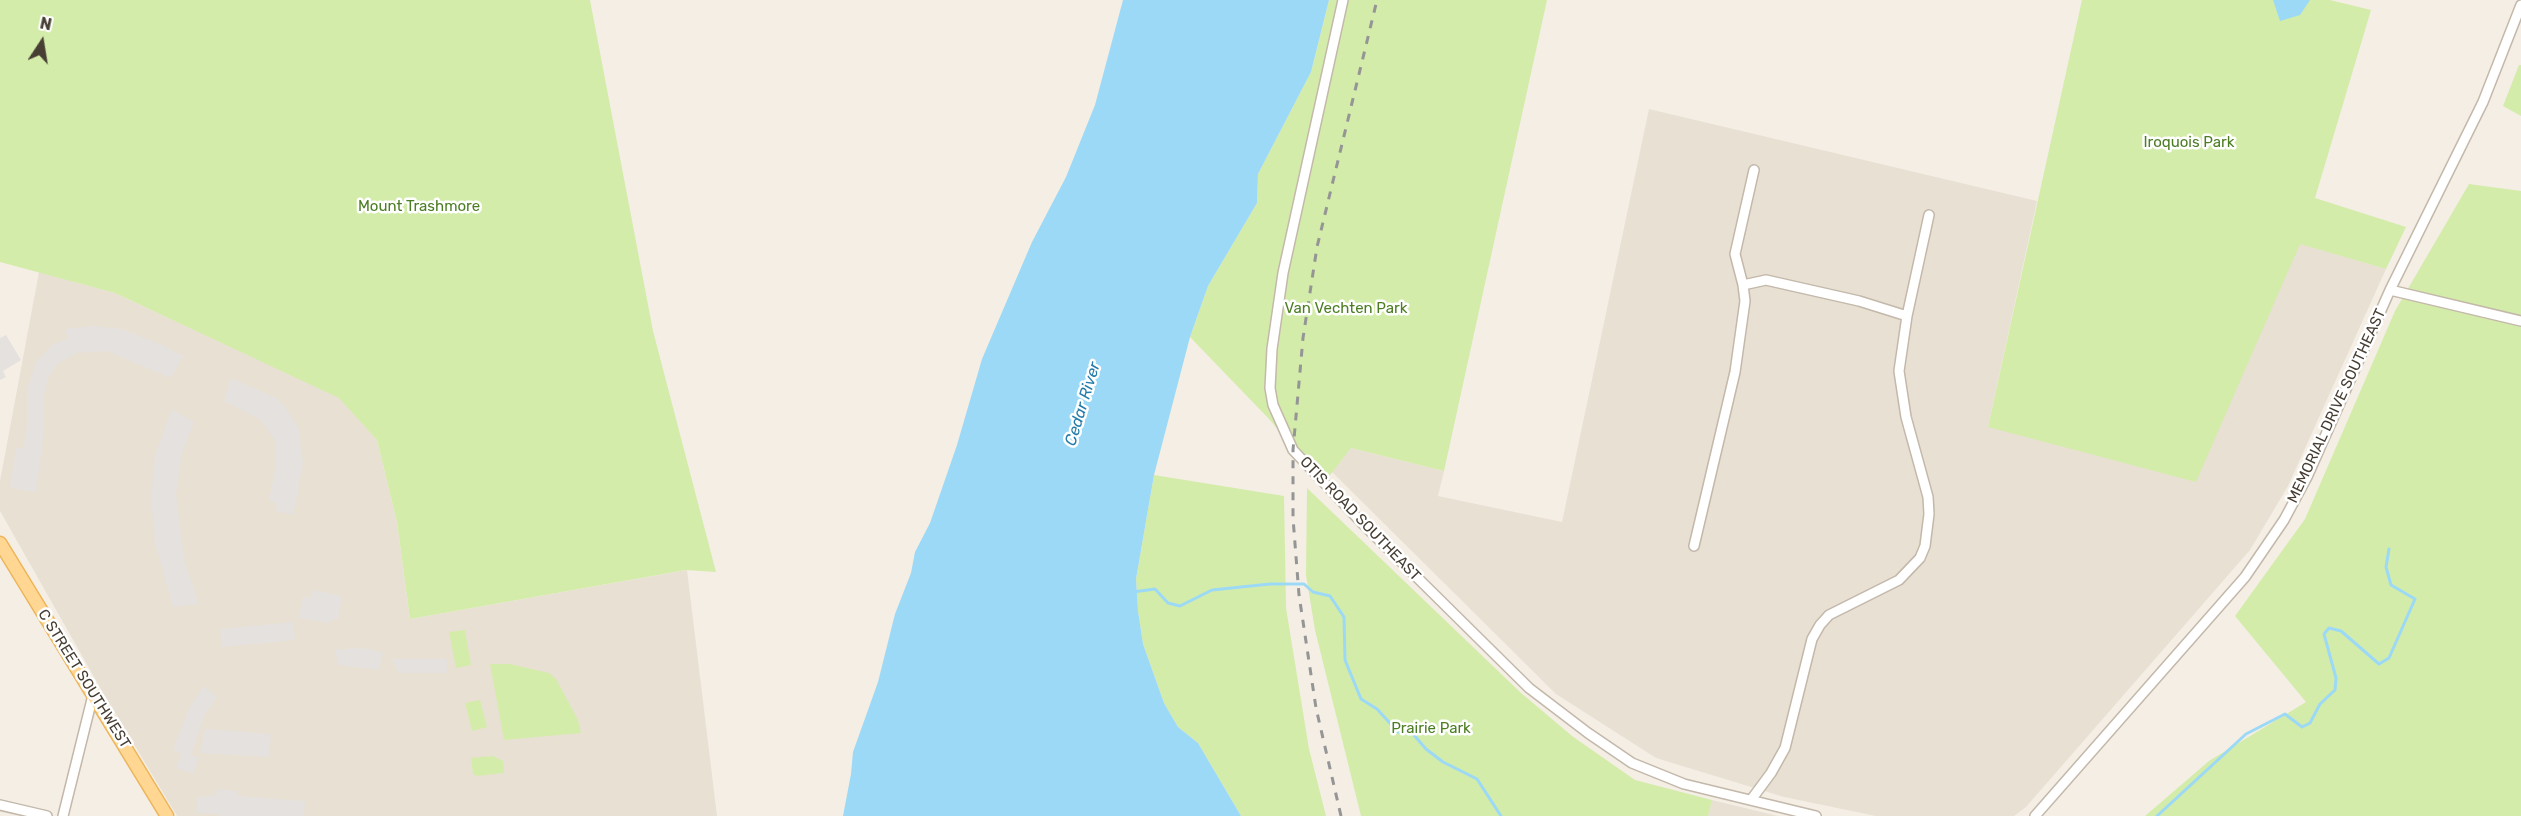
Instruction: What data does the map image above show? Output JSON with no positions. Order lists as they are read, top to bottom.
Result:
{
  "streets": {
    "main road": ["C STREET SOUTHWEST"],
    "street": ["MEMORIAL DRIVE SOUTHEAST", "OTIS ROAD SOUTHEAST"]
  },
  "water": ["Cedar River"],
  "parks": [
    "Iroquois Park",
    "Mount Trashmore",
    "Van Vechten Park",
    "Prairie Park"
  ],
  "north": "top"
}
